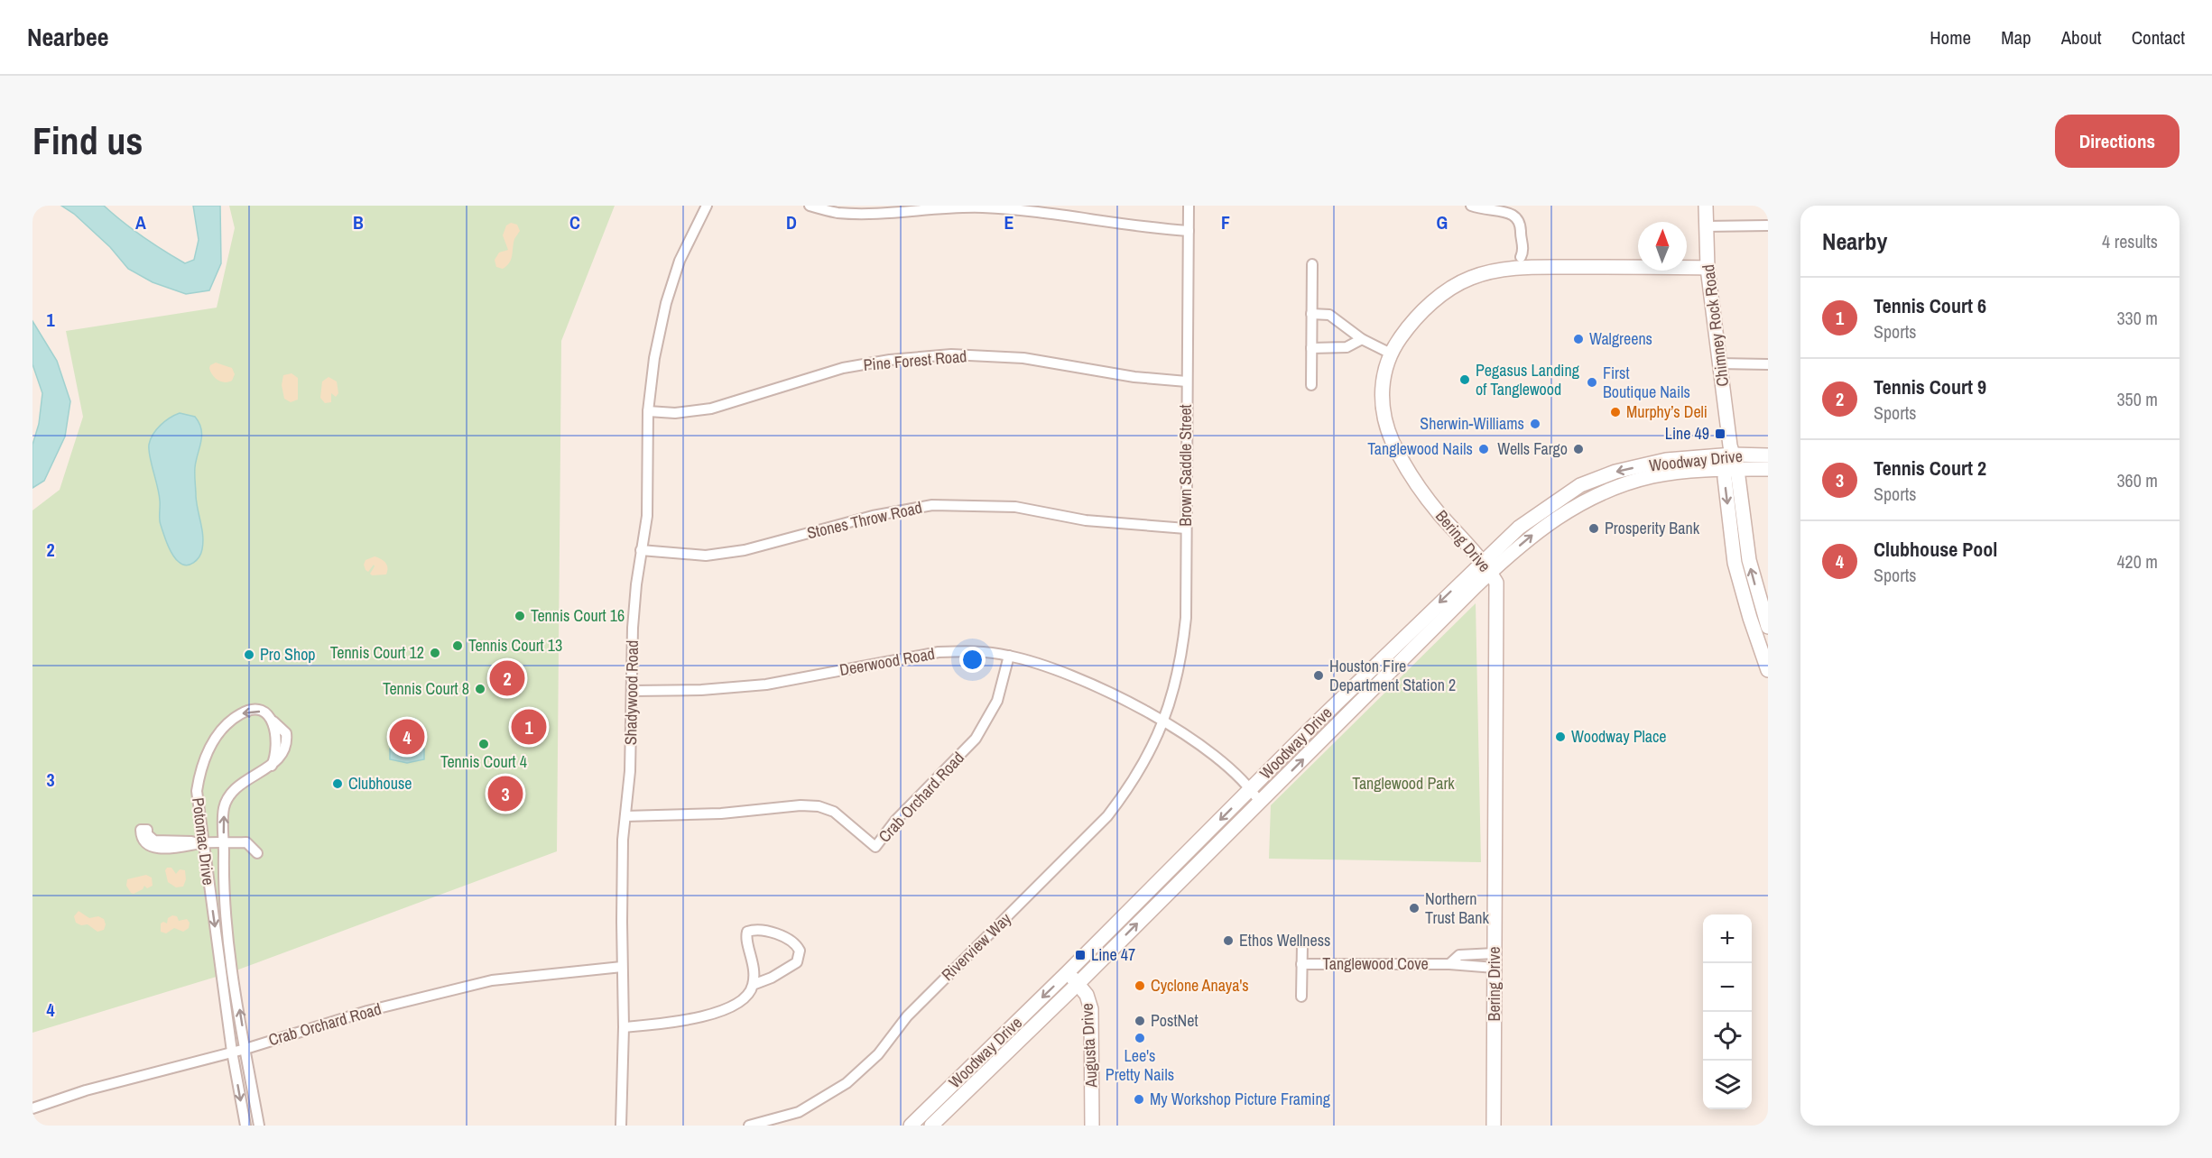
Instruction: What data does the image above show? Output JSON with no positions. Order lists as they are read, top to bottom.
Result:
{
  "streets": {
    "main road": [
      "Chimney Rock Road",
      "Woodway Drive",
      "Bering Drive",
      "Augusta Drive"
    ],
    "street": [
      "Pine Forest Road",
      "Brown Saddle Street",
      "Stones Throw Road",
      "Deerwood Road",
      "Shadywood Road",
      "Crab Orchard Road",
      "Potomac Drive",
      "Riverview Way",
      "Tanglewood Cove"
    ]
  },
  "crossings": [
    ["Chimney Rock Road", "Woodway Drive"],
    ["Chimney Rock Road", "Bering Drive"],
    ["Pine Forest Road", "Brown Saddle Street"],
    ["Pine Forest Road", "Shadywood Road"],
    ["Woodway Drive", "Bering Drive"],
    ["Woodway Drive", "Deerwood Road"],
    ["Woodway Drive", "Augusta Drive"],
    ["Brown Saddle Street", "Stones Throw Road"],
    ["Brown Saddle Street", "Deerwood Road"],
    ["Brown Saddle Street", "Riverview Way"],
    ["Stones Throw Road", "Shadywood Road"],
    ["Bering Drive", "Tanglewood Cove"],
    ["Deerwood Road", "Shadywood Road"],
    ["Deerwood Road", "Crab Orchard Road"],
    ["Deerwood Road", "Riverview Way"],
    ["Shadywood Road", "Crab Orchard Road"],
    ["Crab Orchard Road", "Potomac Drive"]
  ],
  "parks": ["Tanglewood Park"],
  "places": {
    "other": [
      "Walgreens",
      "Pegasus Landing of Tanglewood",
      "First Boutique Nails",
      "Murphy’s Deli",
      "Sherwin-Williams",
      "Tanglewood Nails",
      "Wells Fargo",
      "Prosperity Bank",
      "Tennis Court 16",
      "Tennis Court 13",
      "Tennis Court 12",
      "Pro Shop",
      "Houston Fire Department Station 2",
      "Tennis Court 8",
      "Woodway Place",
      "Tennis Court 4",
      "Clubhouse",
      "Northern Trust Bank",
      "Ethos Wellness",
      "Cyclone Anaya's",
      "PostNet",
      "Lee's Pretty Nails",
      "My Workshop Picture Framing"
    ],
    "transit": ["Line 49", "Line 47"]
  },
  "north": "top",
  "page": {
    "header": "Nearbee",
    "nav": [
      "Home",
      "Map",
      "About",
      "Contact"
    ],
    "buttons": "Directions",
    "title": "Find us",
    "heading": ["Nearby", "4 results"],
    "list": [
      {
        "mark": "1",
        "name": "Tennis Court 6",
        "note": "Sports",
        "value": "330 m"
      },
      {
        "mark": "2",
        "name": "Tennis Court 9",
        "note": "Sports",
        "value": "350 m"
      },
      {
        "mark": "3",
        "name": "Tennis Court 2",
        "note": "Sports",
        "value": "360 m"
      },
      {
        "mark": "4",
        "name": "Clubhouse Pool",
        "note": "Sports",
        "value": "420 m"
      }
    ],
    "pins": [
      "2",
      "1",
      "4",
      "3"
    ],
    "map_buttons": ["+", "−"]
  },
  "grid": {
    "columns": [
      "A",
      "B",
      "C",
      "D",
      "E",
      "F",
      "G"
    ],
    "rows": [
      "1",
      "2",
      "3",
      "4"
    ]
  }
}
